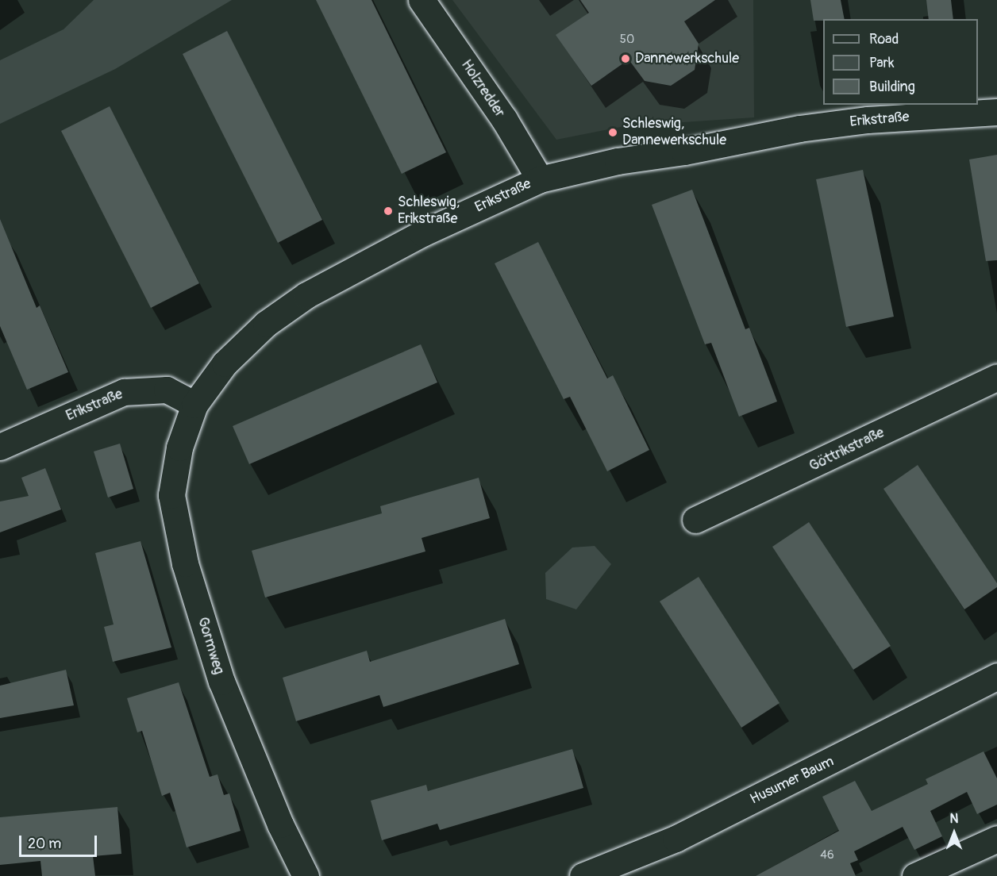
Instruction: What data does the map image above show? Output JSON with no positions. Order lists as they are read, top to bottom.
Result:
{
  "streets": {
    "street": [
      "Holzredder",
      "Erikstraße",
      "Göttrikstraße",
      "Gormweg",
      "Husumer Baum"
    ]
  },
  "crossings": [
    ["Holzredder", "Erikstraße"],
    ["Erikstraße", "Gormweg"]
  ],
  "places": ["Dannewerkschule", "Schleswig, Dannewerkschule", "Schleswig, Erikstraße"],
  "house_numbers": ["50", "46"],
  "legend": ["Road", "Park", "Building"],
  "scale_bar": "20 m",
  "north": "top"
}
